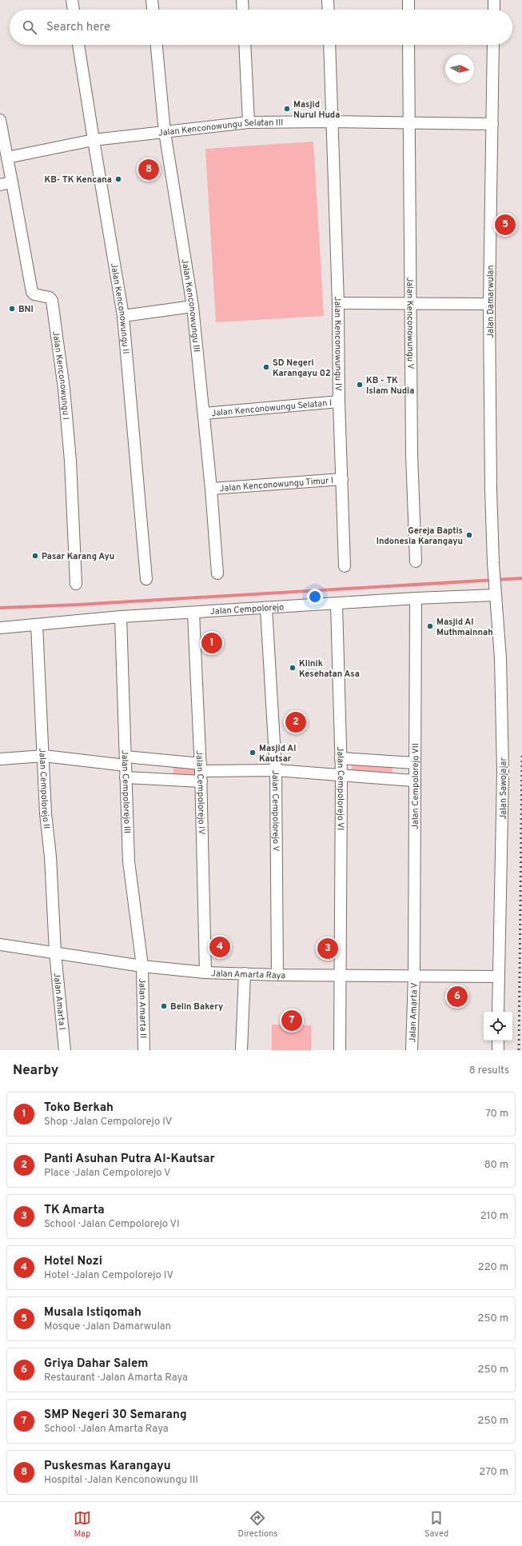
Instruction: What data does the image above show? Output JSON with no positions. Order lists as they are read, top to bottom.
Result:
{
  "streets": {
    "street": [
      "Jalan Kenconowungu Selatan III",
      "Jalan Damarwulan",
      "Jalan Kenconowungu III",
      "Jalan Kenconowungu II",
      "Jalan Kenconowungu V",
      "Jalan Kenconowungu IV",
      "Jalan Kenconowungu I",
      "Jalan Kenconowungu Selatan I",
      "Jalan Kenconowungu Timur I",
      "Jalan Cempolorejo",
      "Jalan Cempolorejo VII",
      "Jalan Cempolorejo II",
      "Jalan Cempolorejo VI",
      "Jalan Sawojajar",
      "Jalan Cempolorejo III",
      "Jalan Cempolorejo IV",
      "Jalan Cempolorejo V",
      "Jalan Amarta Raya",
      "Jalan Amarta I",
      "Jalan Amarta II",
      "Jalan Amarta V"
    ]
  },
  "crossings": [
    ["Jalan Kenconowungu Selatan III", "Jalan Damarwulan"],
    ["Jalan Kenconowungu Selatan III", "Jalan Kenconowungu III"],
    ["Jalan Kenconowungu Selatan III", "Jalan Kenconowungu II"],
    ["Jalan Kenconowungu Selatan III", "Jalan Kenconowungu V"],
    ["Jalan Kenconowungu Selatan III", "Jalan Kenconowungu IV"],
    ["Jalan Damarwulan", "Jalan Sawojajar"],
    ["Jalan Kenconowungu III", "Jalan Kenconowungu Selatan I"],
    ["Jalan Kenconowungu III", "Jalan Kenconowungu Timur I"],
    ["Jalan Kenconowungu IV", "Jalan Kenconowungu Selatan I"],
    ["Jalan Kenconowungu IV", "Jalan Kenconowungu Timur I"],
    ["Jalan Cempolorejo", "Jalan Cempolorejo VII"],
    ["Jalan Cempolorejo", "Jalan Cempolorejo II"],
    ["Jalan Cempolorejo", "Jalan Cempolorejo VI"],
    ["Jalan Cempolorejo", "Jalan Sawojajar"],
    ["Jalan Cempolorejo", "Jalan Cempolorejo III"],
    ["Jalan Cempolorejo", "Jalan Cempolorejo IV"],
    ["Jalan Cempolorejo", "Jalan Cempolorejo V"],
    ["Jalan Cempolorejo VII", "Jalan Amarta Raya"],
    ["Jalan Cempolorejo VII", "Jalan Amarta V"],
    ["Jalan Cempolorejo II", "Jalan Amarta Raya"],
    ["Jalan Cempolorejo II", "Jalan Amarta I"],
    ["Jalan Cempolorejo VI", "Jalan Amarta Raya"],
    ["Jalan Sawojajar", "Jalan Amarta Raya"],
    ["Jalan Cempolorejo III", "Jalan Amarta Raya"],
    ["Jalan Cempolorejo III", "Jalan Amarta II"],
    ["Jalan Cempolorejo IV", "Jalan Amarta Raya"],
    ["Jalan Cempolorejo V", "Jalan Amarta Raya"],
    ["Jalan Amarta Raya", "Jalan Amarta I"],
    ["Jalan Amarta Raya", "Jalan Amarta II"],
    ["Jalan Amarta Raya", "Jalan Amarta V"]
  ],
  "places": [
    "Masjid Nurul Huda",
    "KB- TK Kencana",
    "BNI",
    "SD Negeri Karangayu 02",
    "KB - TK Islam Nudia",
    "Gereja Baptis Indonesia Karangayu",
    "Pasar Karang Ayu",
    "Masjid Al Muthmainnah",
    "Klinik Kesehatan Asa",
    "Masjid Al Kautsar",
    "Belin Bakery"
  ],
  "north": "right",
  "page": {
    "search": "Search here",
    "pins": [
      "8",
      "5",
      "1",
      "2",
      "4",
      "3",
      "6",
      "7"
    ],
    "heading": ["Nearby", "8 results"],
    "list": [
      {
        "mark": "1",
        "name": "Toko Berkah",
        "note": "Shop · Jalan Cempolorejo IV",
        "value": "70 m"
      },
      {
        "mark": "2",
        "name": "Panti Asuhan Putra Al-Kautsar",
        "note": "Place · Jalan Cempolorejo V",
        "value": "80 m"
      },
      {
        "mark": "3",
        "name": "TK Amarta",
        "note": "School · Jalan Cempolorejo VI",
        "value": "210 m"
      },
      {
        "mark": "4",
        "name": "Hotel Nozi",
        "note": "Hotel · Jalan Cempolorejo IV",
        "value": "220 m"
      },
      {
        "mark": "5",
        "name": "Musala Istiqomah",
        "note": "Mosque · Jalan Damarwulan",
        "value": "250 m"
      },
      {
        "mark": "6",
        "name": "Griya Dahar Salem",
        "note": "Restaurant · Jalan Amarta Raya",
        "value": "250 m"
      },
      {
        "mark": "7",
        "name": "SMP Negeri 30 Semarang",
        "note": "School · Jalan Amarta Raya",
        "value": "250 m"
      },
      {
        "mark": "8",
        "name": "Puskesmas Karangayu",
        "note": "Hospital · Jalan Kenconowungu III",
        "value": "270 m"
      }
    ],
    "nav": ["Map", "Directions", "Saved"]
  }
}
